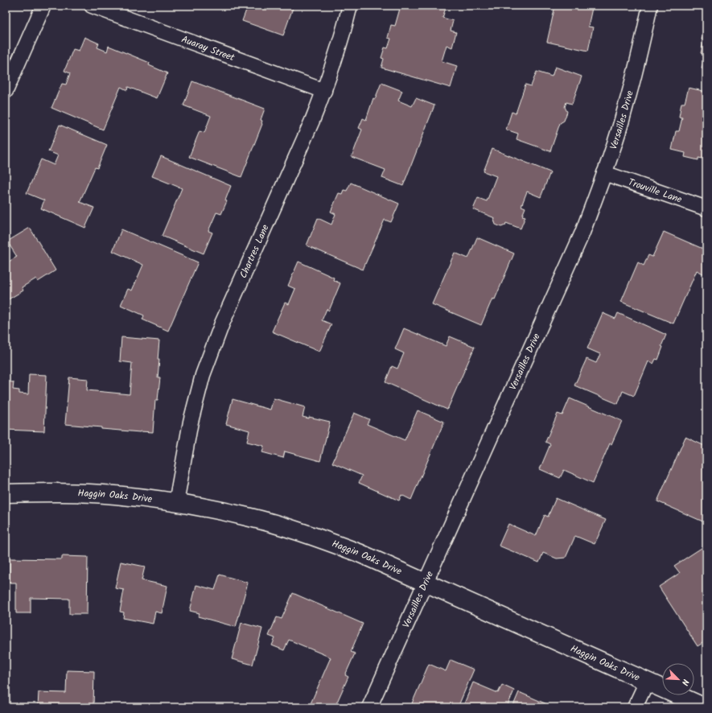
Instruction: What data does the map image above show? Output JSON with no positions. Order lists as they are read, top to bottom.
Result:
{
  "streets": {
    "street": [
      "Auaray Street",
      "Versailles Drive",
      "Trouville Lane",
      "Chartres Lane",
      "Haggin Oaks Drive"
    ]
  },
  "crossings": [
    ["Auaray Street", "Chartres Lane"],
    ["Versailles Drive", "Trouville Lane"],
    ["Versailles Drive", "Haggin Oaks Drive"],
    ["Chartres Lane", "Haggin Oaks Drive"]
  ],
  "north": "bottom right"
}
